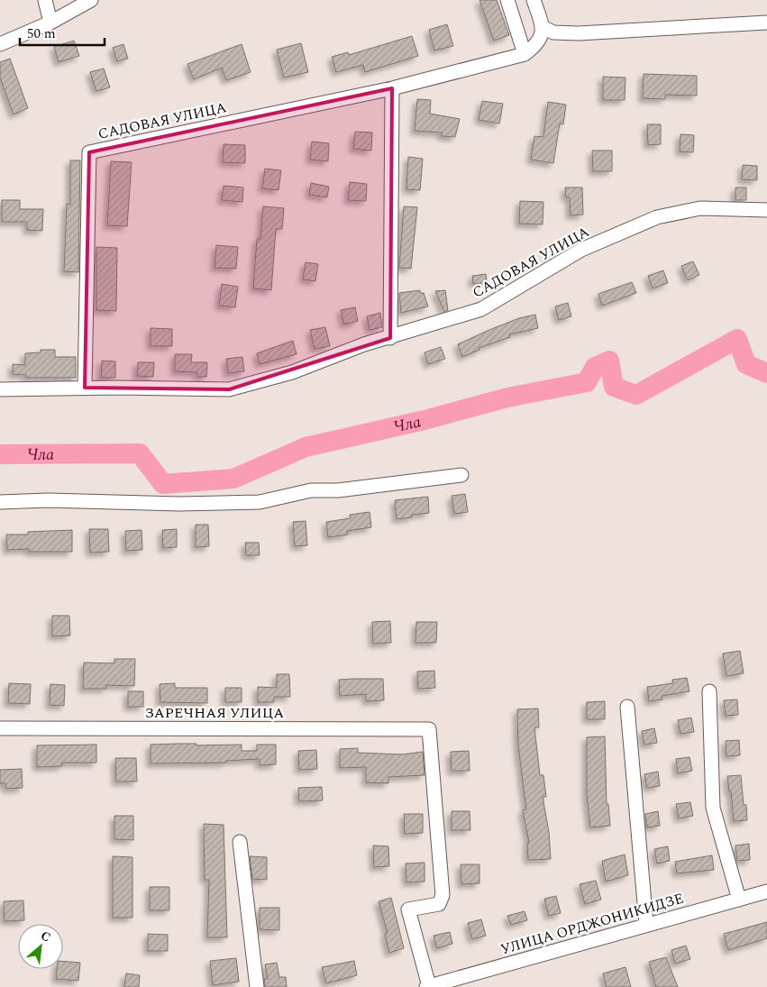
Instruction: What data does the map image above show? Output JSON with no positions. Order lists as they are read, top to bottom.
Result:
{
  "streets": {
    "street": ["САДОВАЯ УЛИЦА", "ЗАРЕЧНАЯ УЛИЦА", "УЛИЦА ОРДЖОНИКИДЗЕ"]
  },
  "crossings": [
    ["ЗАРЕЧНАЯ УЛИЦА", "УЛИЦА ОРДЖОНИКИДЗЕ"]
  ],
  "water": ["Чла"],
  "scale_bar": "50 m",
  "north": "top right"
}
